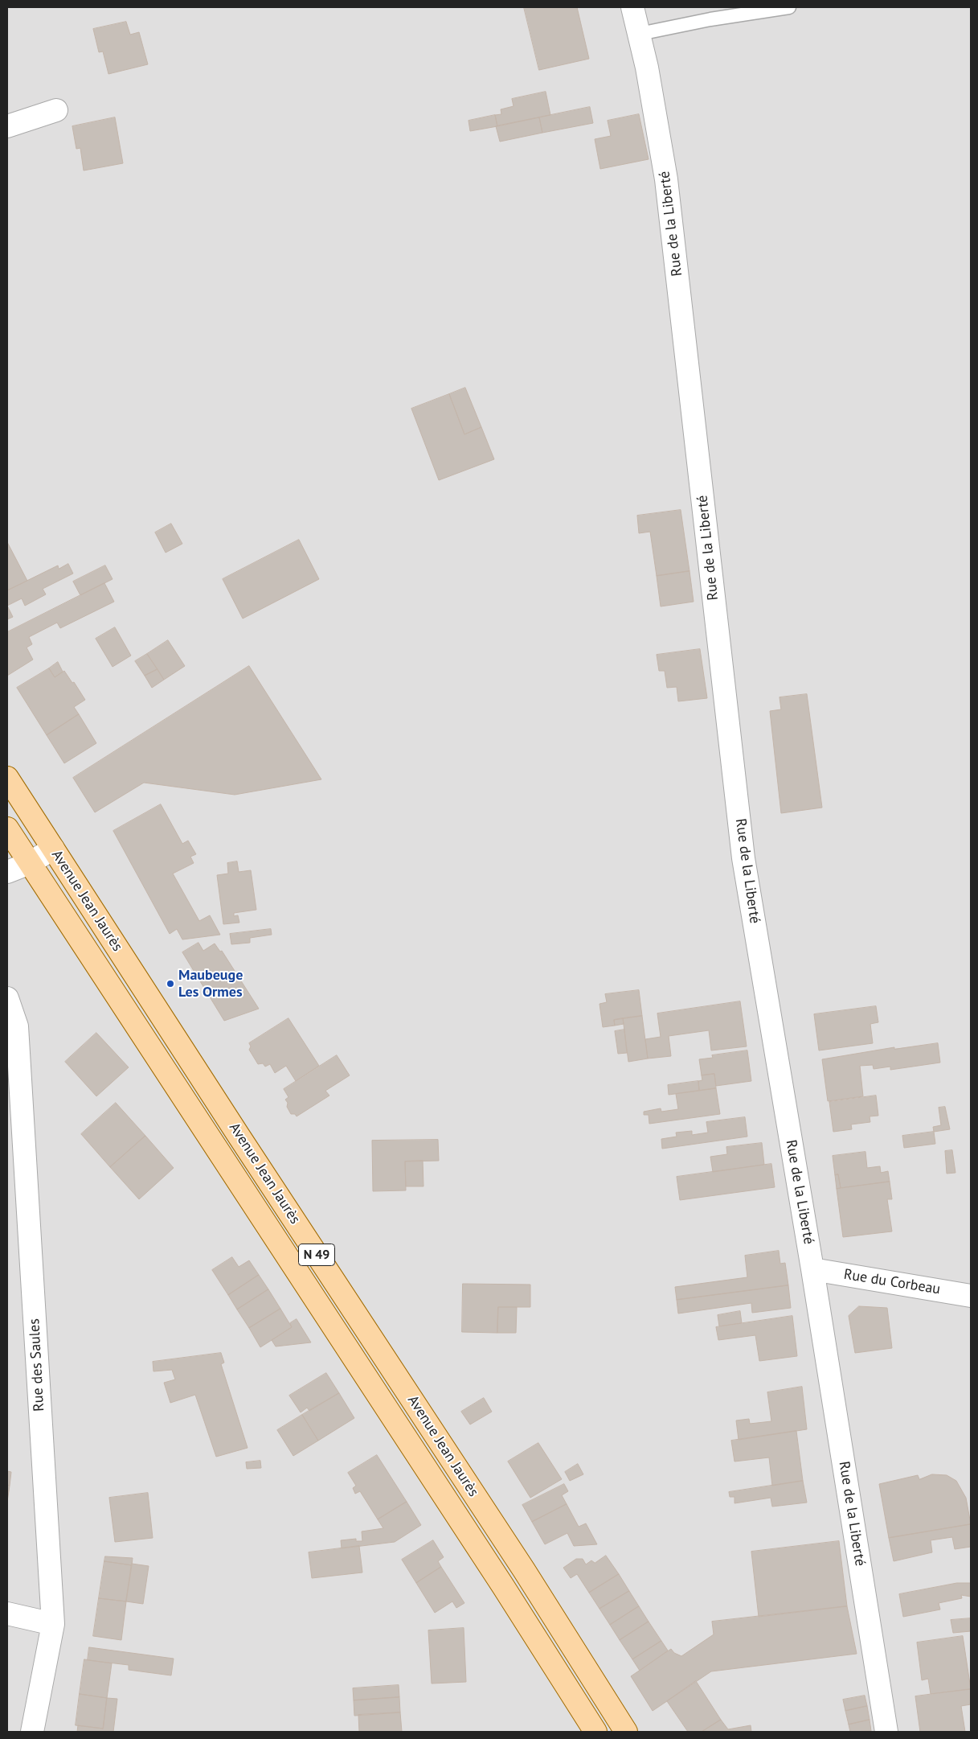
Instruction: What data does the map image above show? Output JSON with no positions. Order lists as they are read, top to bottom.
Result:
{
  "streets": {
    "main road": ["Avenue Jean Jaurès", "N 49"],
    "street": ["Rue de la Liberté", "Rue du Corbeau", "Rue des Saules"]
  },
  "crossings": [
    ["Rue de la Liberté", "Rue du Corbeau"]
  ],
  "places": ["Maubeuge Les Ormes"]
}
